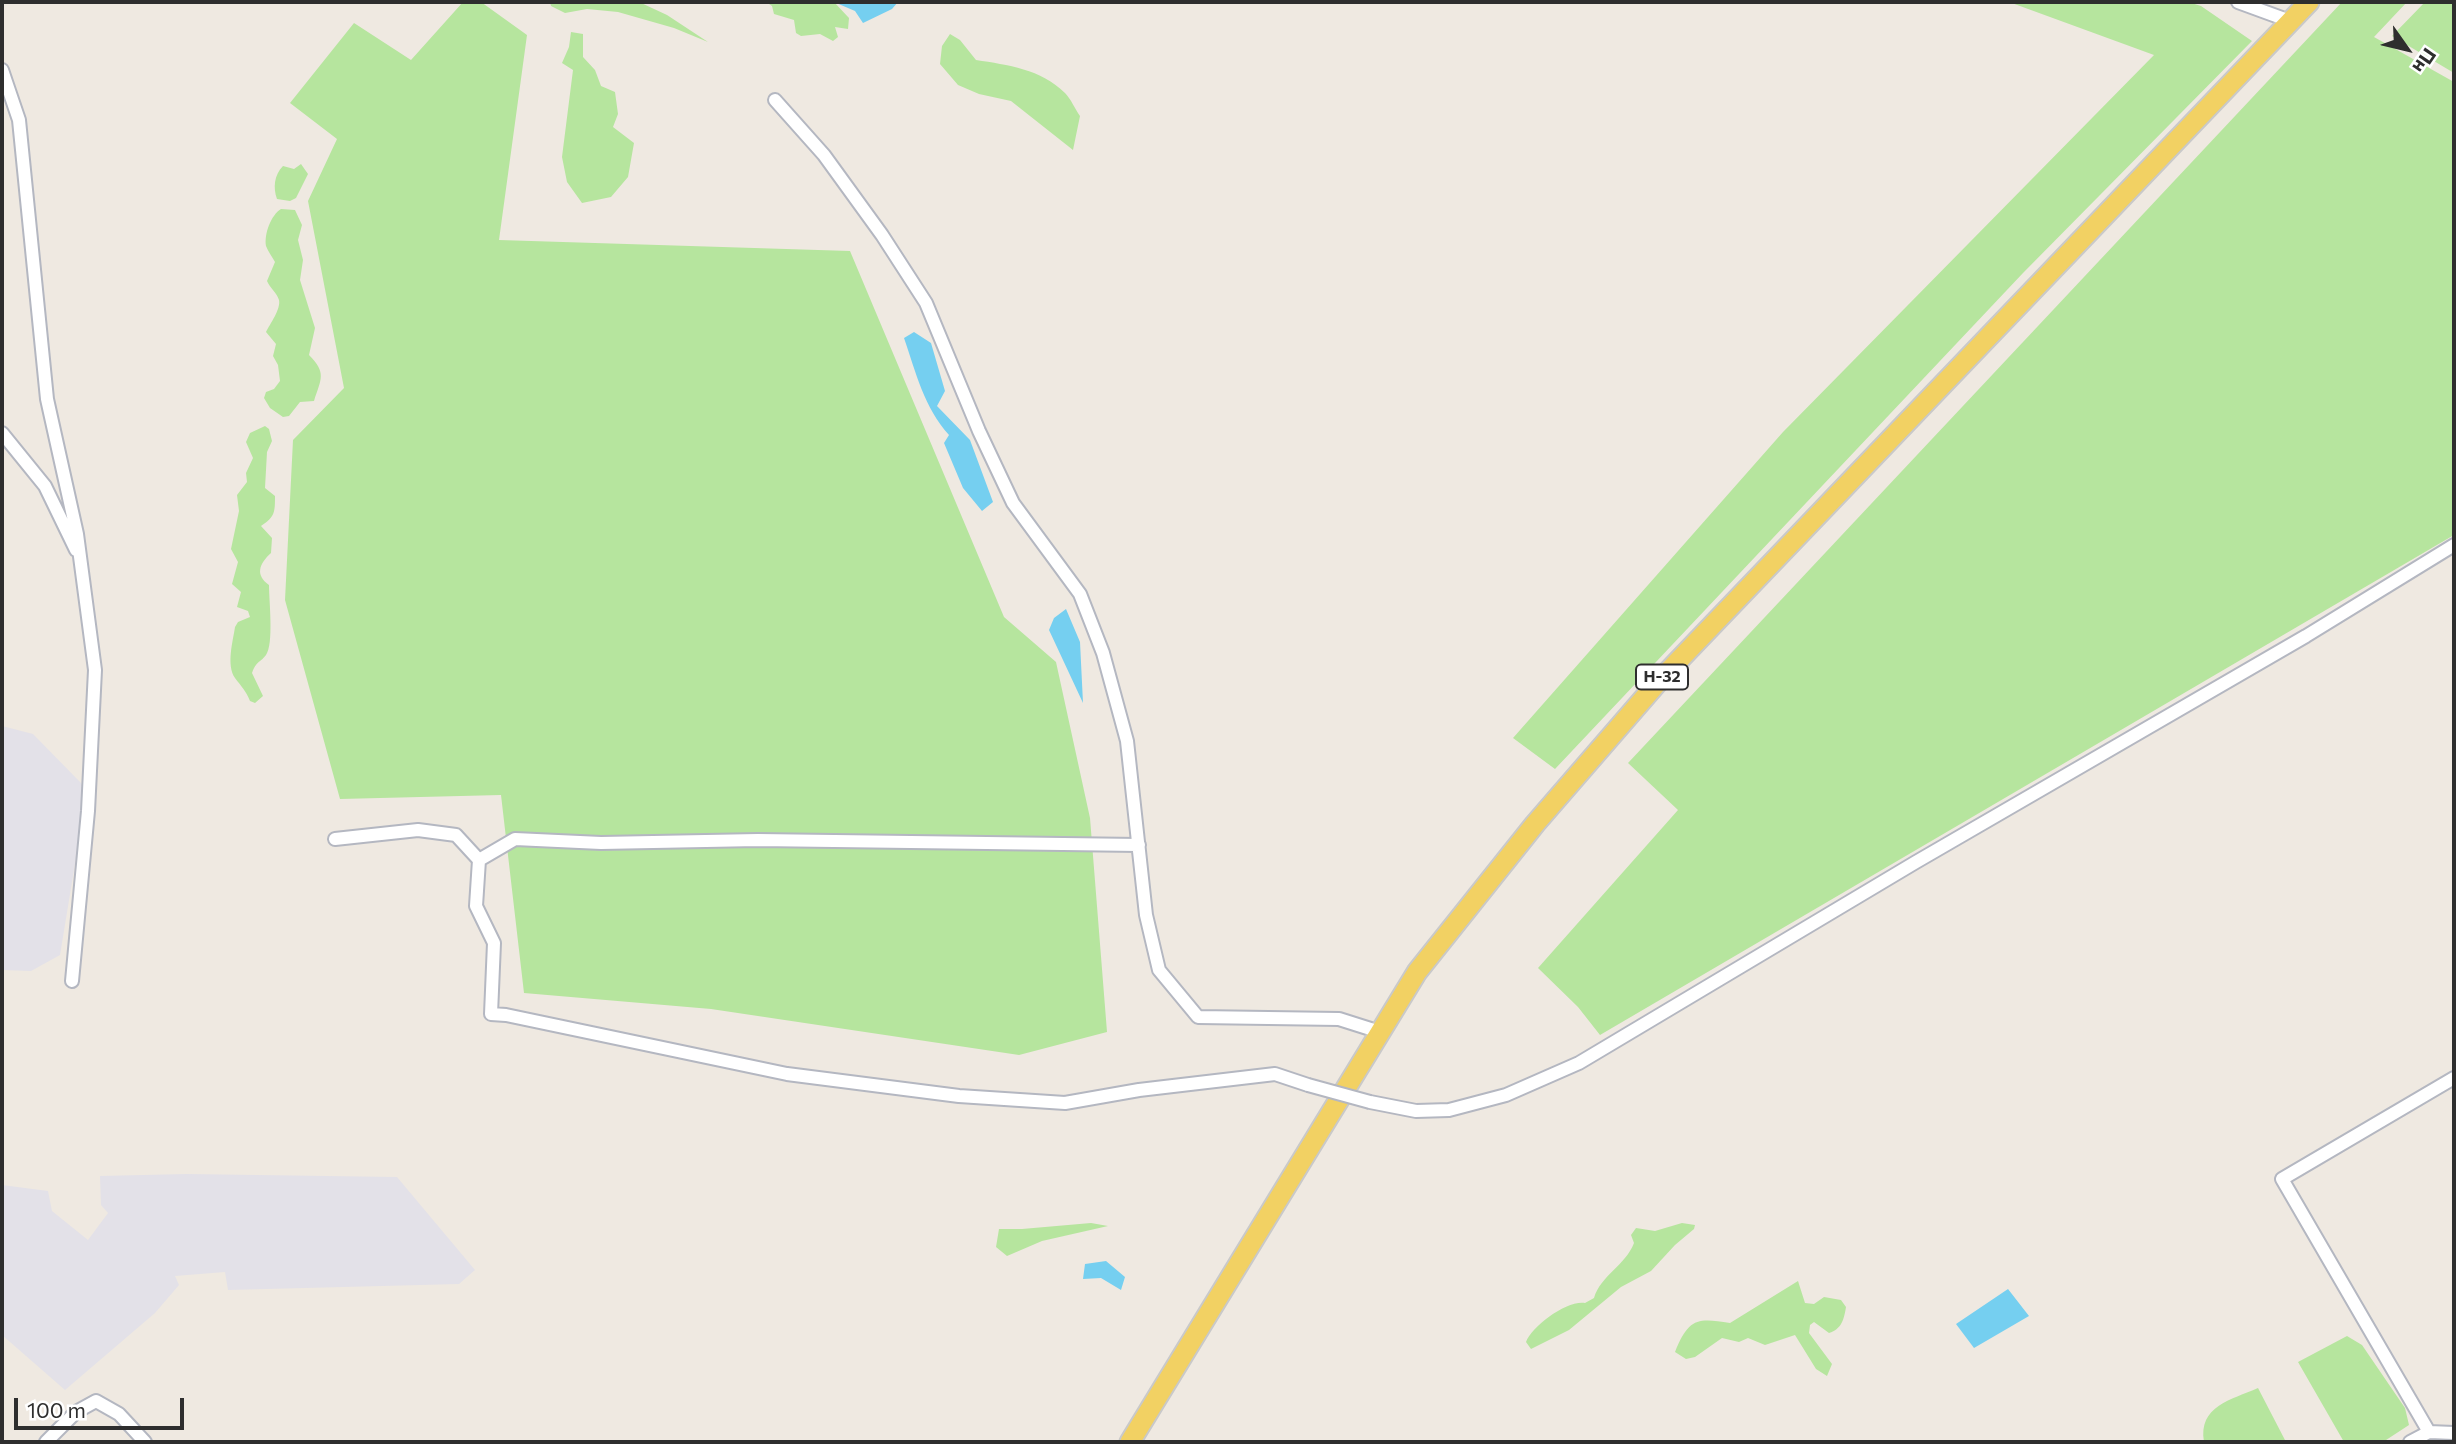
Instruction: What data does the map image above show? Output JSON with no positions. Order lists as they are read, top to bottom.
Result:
{
  "streets": {
    "main road": ["Н-32"]
  },
  "scale_bar": "100 m",
  "north": "bottom right"
}
